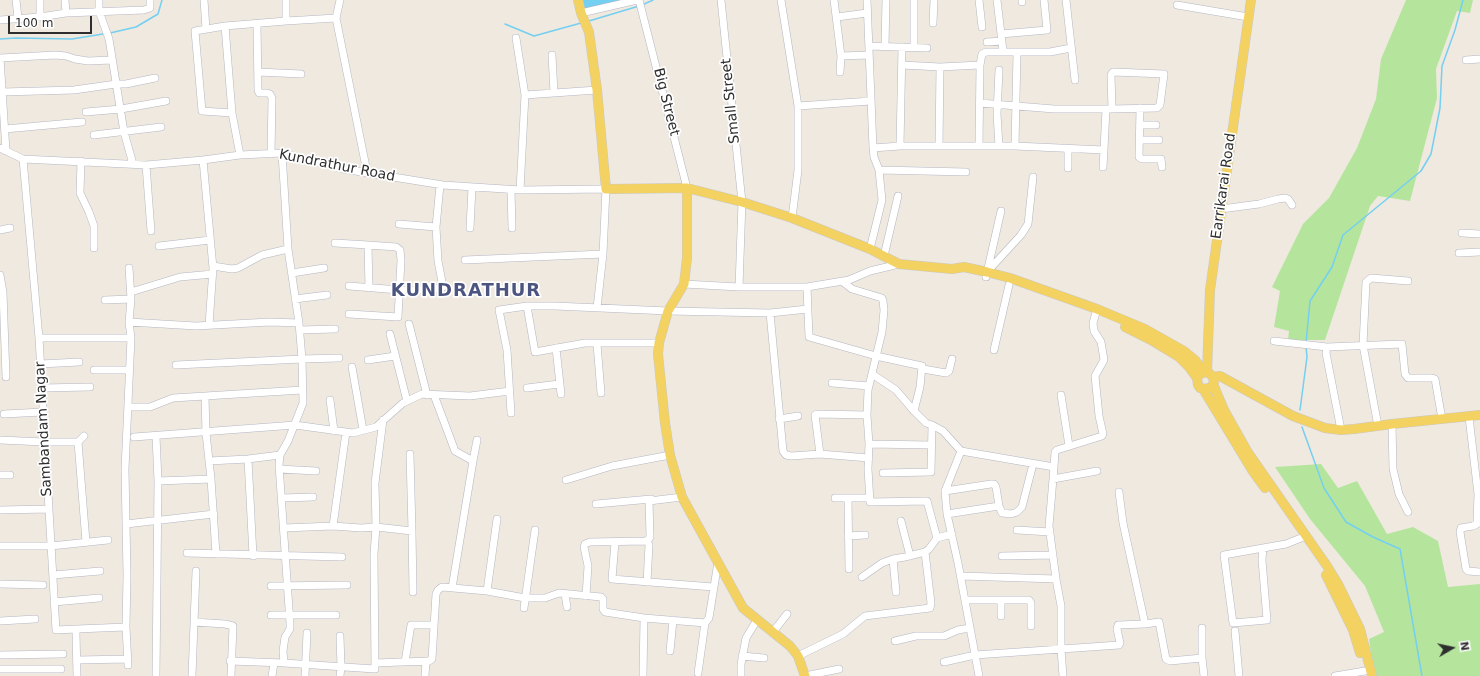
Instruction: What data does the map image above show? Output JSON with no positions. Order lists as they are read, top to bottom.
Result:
{
  "streets": {
    "main road": ["Earrikarai Road"],
    "street": [
      "Small Street",
      "Big Street",
      "Kundrathur Road",
      "Sambandam Nagar"
    ]
  },
  "crossings": [
    ["Kundrathur Road", "Sambandam Nagar"]
  ],
  "districts": ["KUNDRATHUR"],
  "scale_bar": "100 m",
  "north": "right"
}
